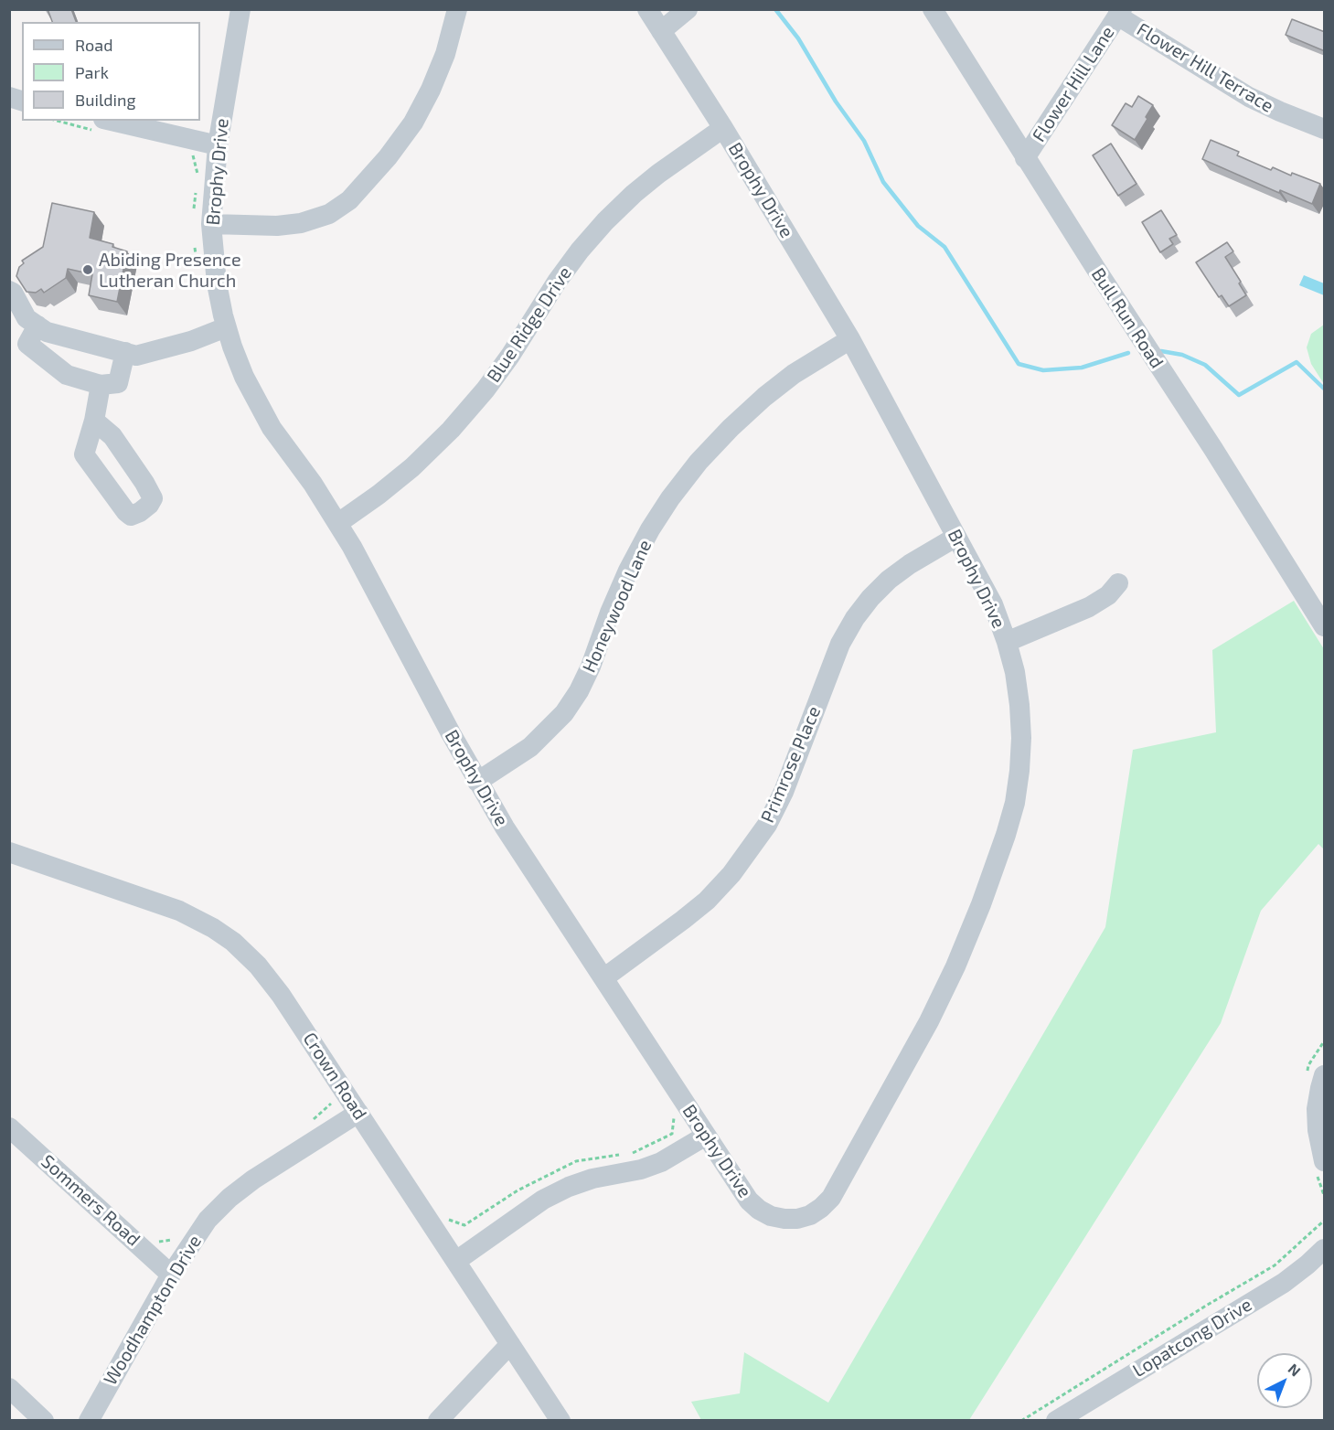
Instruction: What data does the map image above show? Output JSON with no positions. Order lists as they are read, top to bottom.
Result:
{
  "streets": {
    "street": [
      "Flower Hill Terrace",
      "Flower Hill Lane",
      "Brophy Drive",
      "Bull Run Road",
      "Blue Ridge Drive",
      "Honeywood Lane",
      "Primrose Place",
      "Crown Road",
      "Sommers Road",
      "Woodhampton Drive",
      "Lopatcong Drive"
    ]
  },
  "crossings": [
    ["Flower Hill Terrace", "Flower Hill Lane"],
    ["Flower Hill Lane", "Bull Run Road"],
    ["Brophy Drive", "Blue Ridge Drive"],
    ["Brophy Drive", "Honeywood Lane"],
    ["Brophy Drive", "Primrose Place"],
    ["Crown Road", "Woodhampton Drive"],
    ["Sommers Road", "Woodhampton Drive"]
  ],
  "places": ["Abiding Presence Lutheran Church"],
  "legend": ["Road", "Park", "Building"],
  "north": "top right"
}
